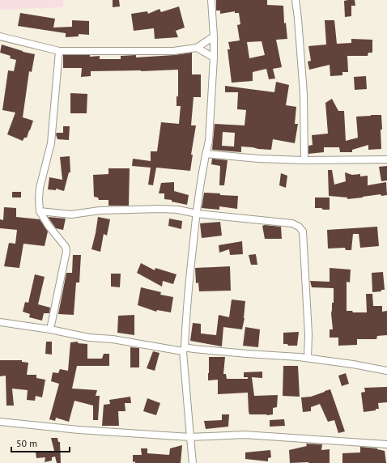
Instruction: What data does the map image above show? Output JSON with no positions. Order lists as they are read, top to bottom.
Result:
{
  "scale_bar": "50 m"
}
